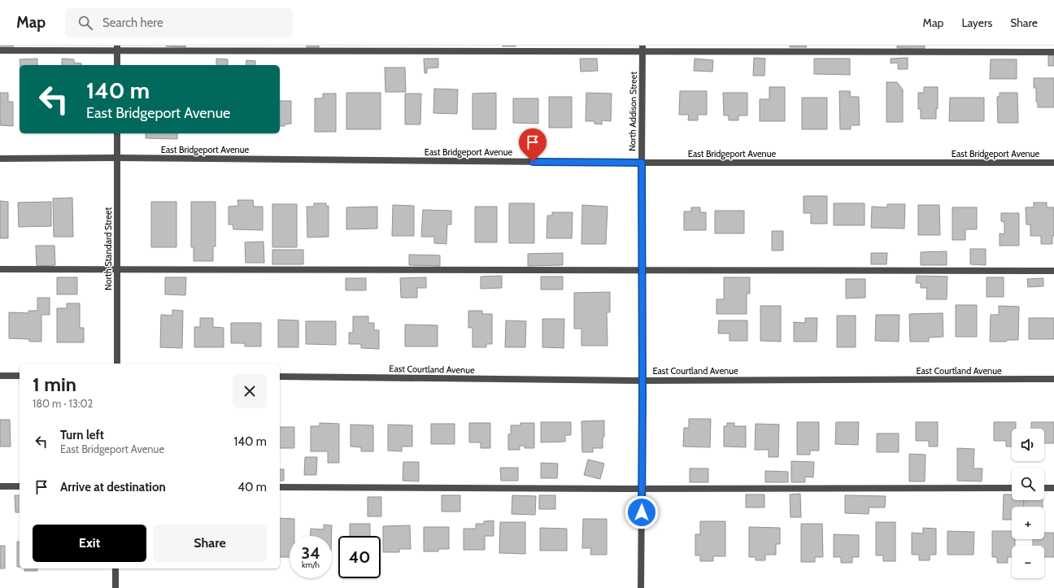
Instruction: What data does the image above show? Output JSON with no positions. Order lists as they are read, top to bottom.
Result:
{
  "streets": {
    "street": [
      "North Addison Street",
      "East Bridgeport Avenue",
      "North Standard Street",
      "East Courtland Avenue"
    ]
  },
  "crossings": [
    ["North Addison Street", "East Bridgeport Avenue"],
    ["North Addison Street", "East Courtland Avenue"],
    ["East Bridgeport Avenue", "North Standard Street"]
  ],
  "page": {
    "header": "Map",
    "search": "Search here",
    "nav": ["Map", "Layers", "Share"],
    "turn": ["140 m", "East Bridgeport Avenue"],
    "heading": ["1 min", "180 m · 13:02"],
    "list": [
      {
        "name": "Turn left",
        "note": "East Bridgeport Avenue",
        "value": "140 m"
      },
      {
        "name": "Arrive at destination",
        "value": "40 m"
      }
    ],
    "map_buttons": ["+", "−"],
    "buttons": ["Exit", "Share"],
    "speed": "34 km/h",
    "limit": "40"
  }
}
